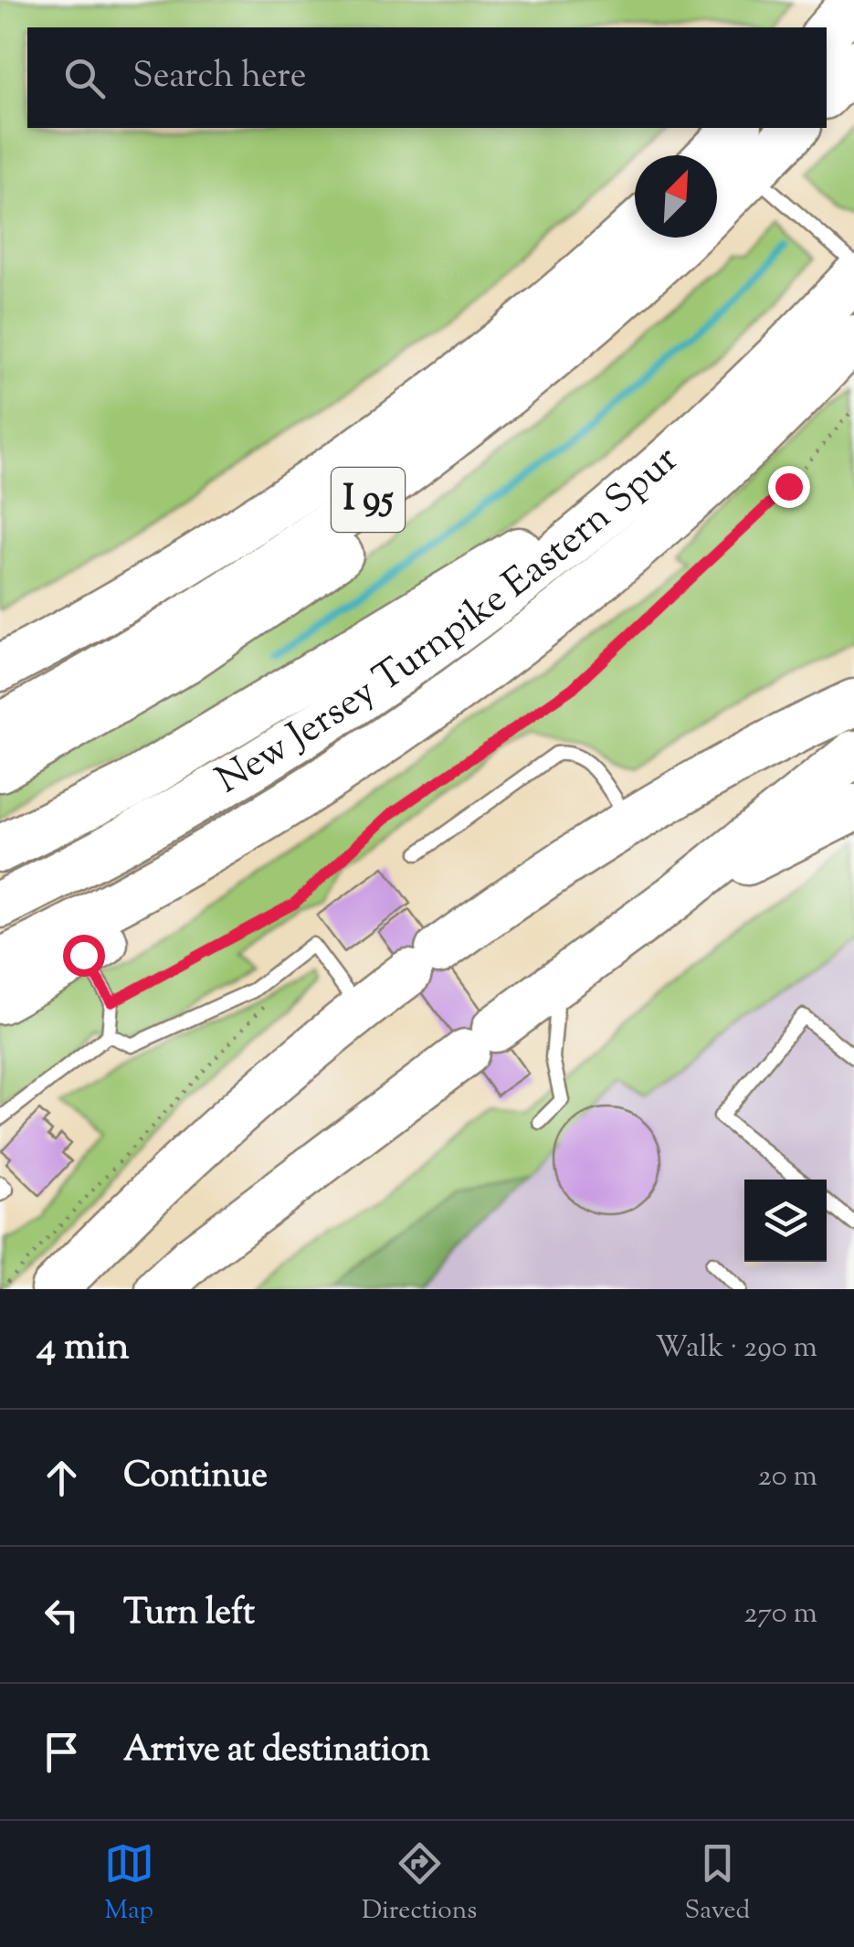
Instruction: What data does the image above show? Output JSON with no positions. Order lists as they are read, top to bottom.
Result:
{
  "streets": {
    "highway": ["I 95", "New Jersey Turnpike Eastern Spur"]
  },
  "north": "top right",
  "page": {
    "search": "Search here",
    "heading": ["4 min", "Walk · 290 m"],
    "list": [
      ["Continue", "20 m"],
      ["Turn left", "270 m"],
      "Arrive at destination"
    ],
    "nav": ["Map", "Directions", "Saved"]
  }
}
